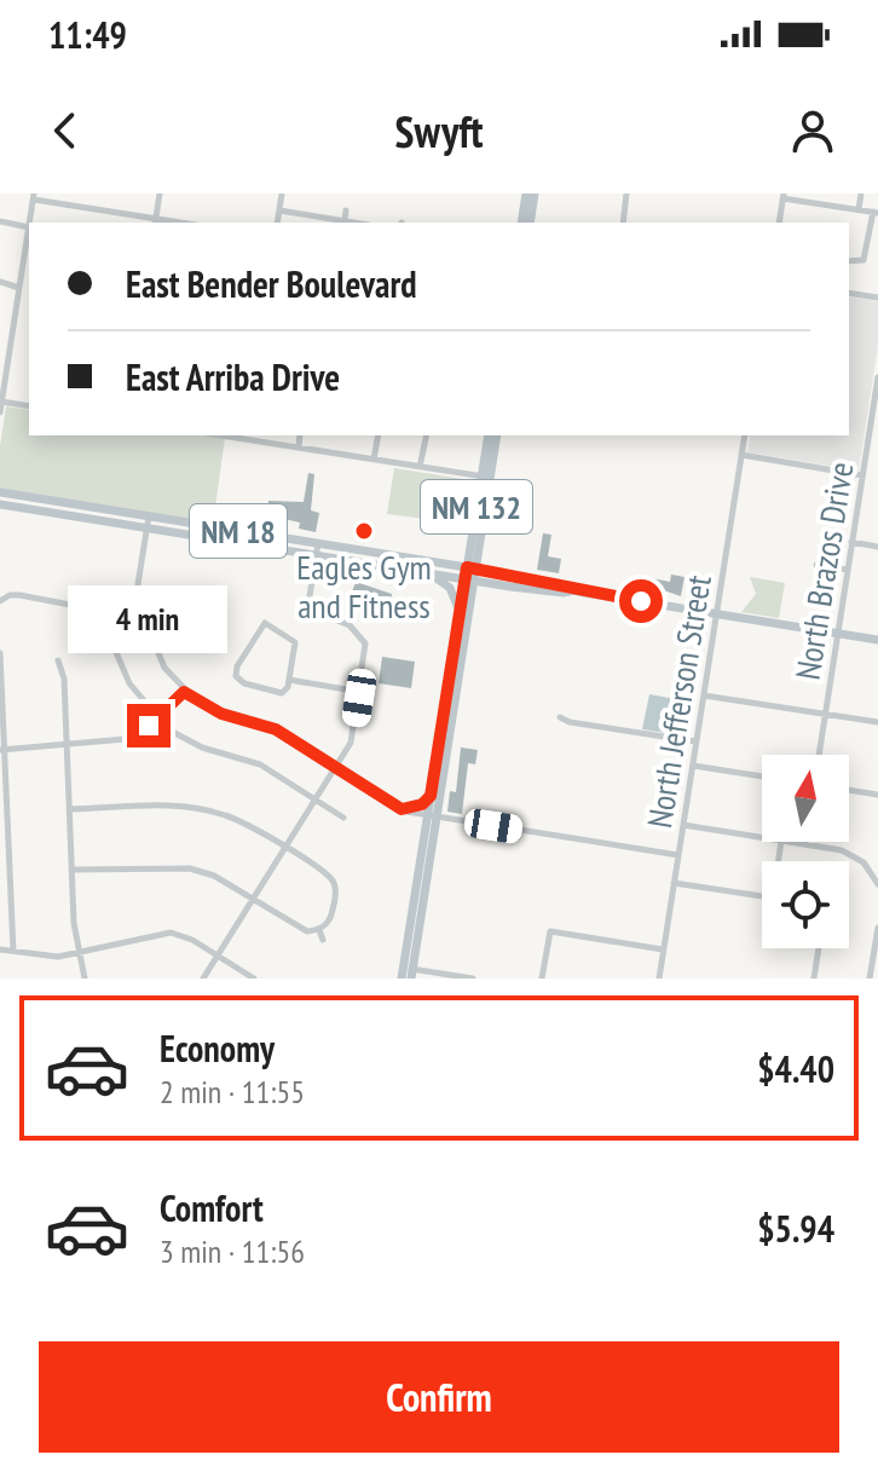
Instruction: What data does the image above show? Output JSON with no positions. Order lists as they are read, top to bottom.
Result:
{
  "streets": {
    "main road": ["NM 132", "NM 18"],
    "street": ["North Brazos Drive", "North Jefferson Street"]
  },
  "crossings": [
    ["NM 132", "NM 18"]
  ],
  "places": ["Eagles Gym and Fitness"],
  "north": "top",
  "page": {
    "status": "11:49",
    "header": "Swyft",
    "banner": ["East Bender Boulevard", "East Arriba Drive"],
    "bubble": "4 min",
    "list": [
      {
        "name": "Economy",
        "note": "2 min · 11:55",
        "value": "$4.40"
      },
      {
        "name": "Comfort",
        "note": "3 min · 11:56",
        "value": "$5.94"
      }
    ],
    "buttons": "Confirm"
  }
}
